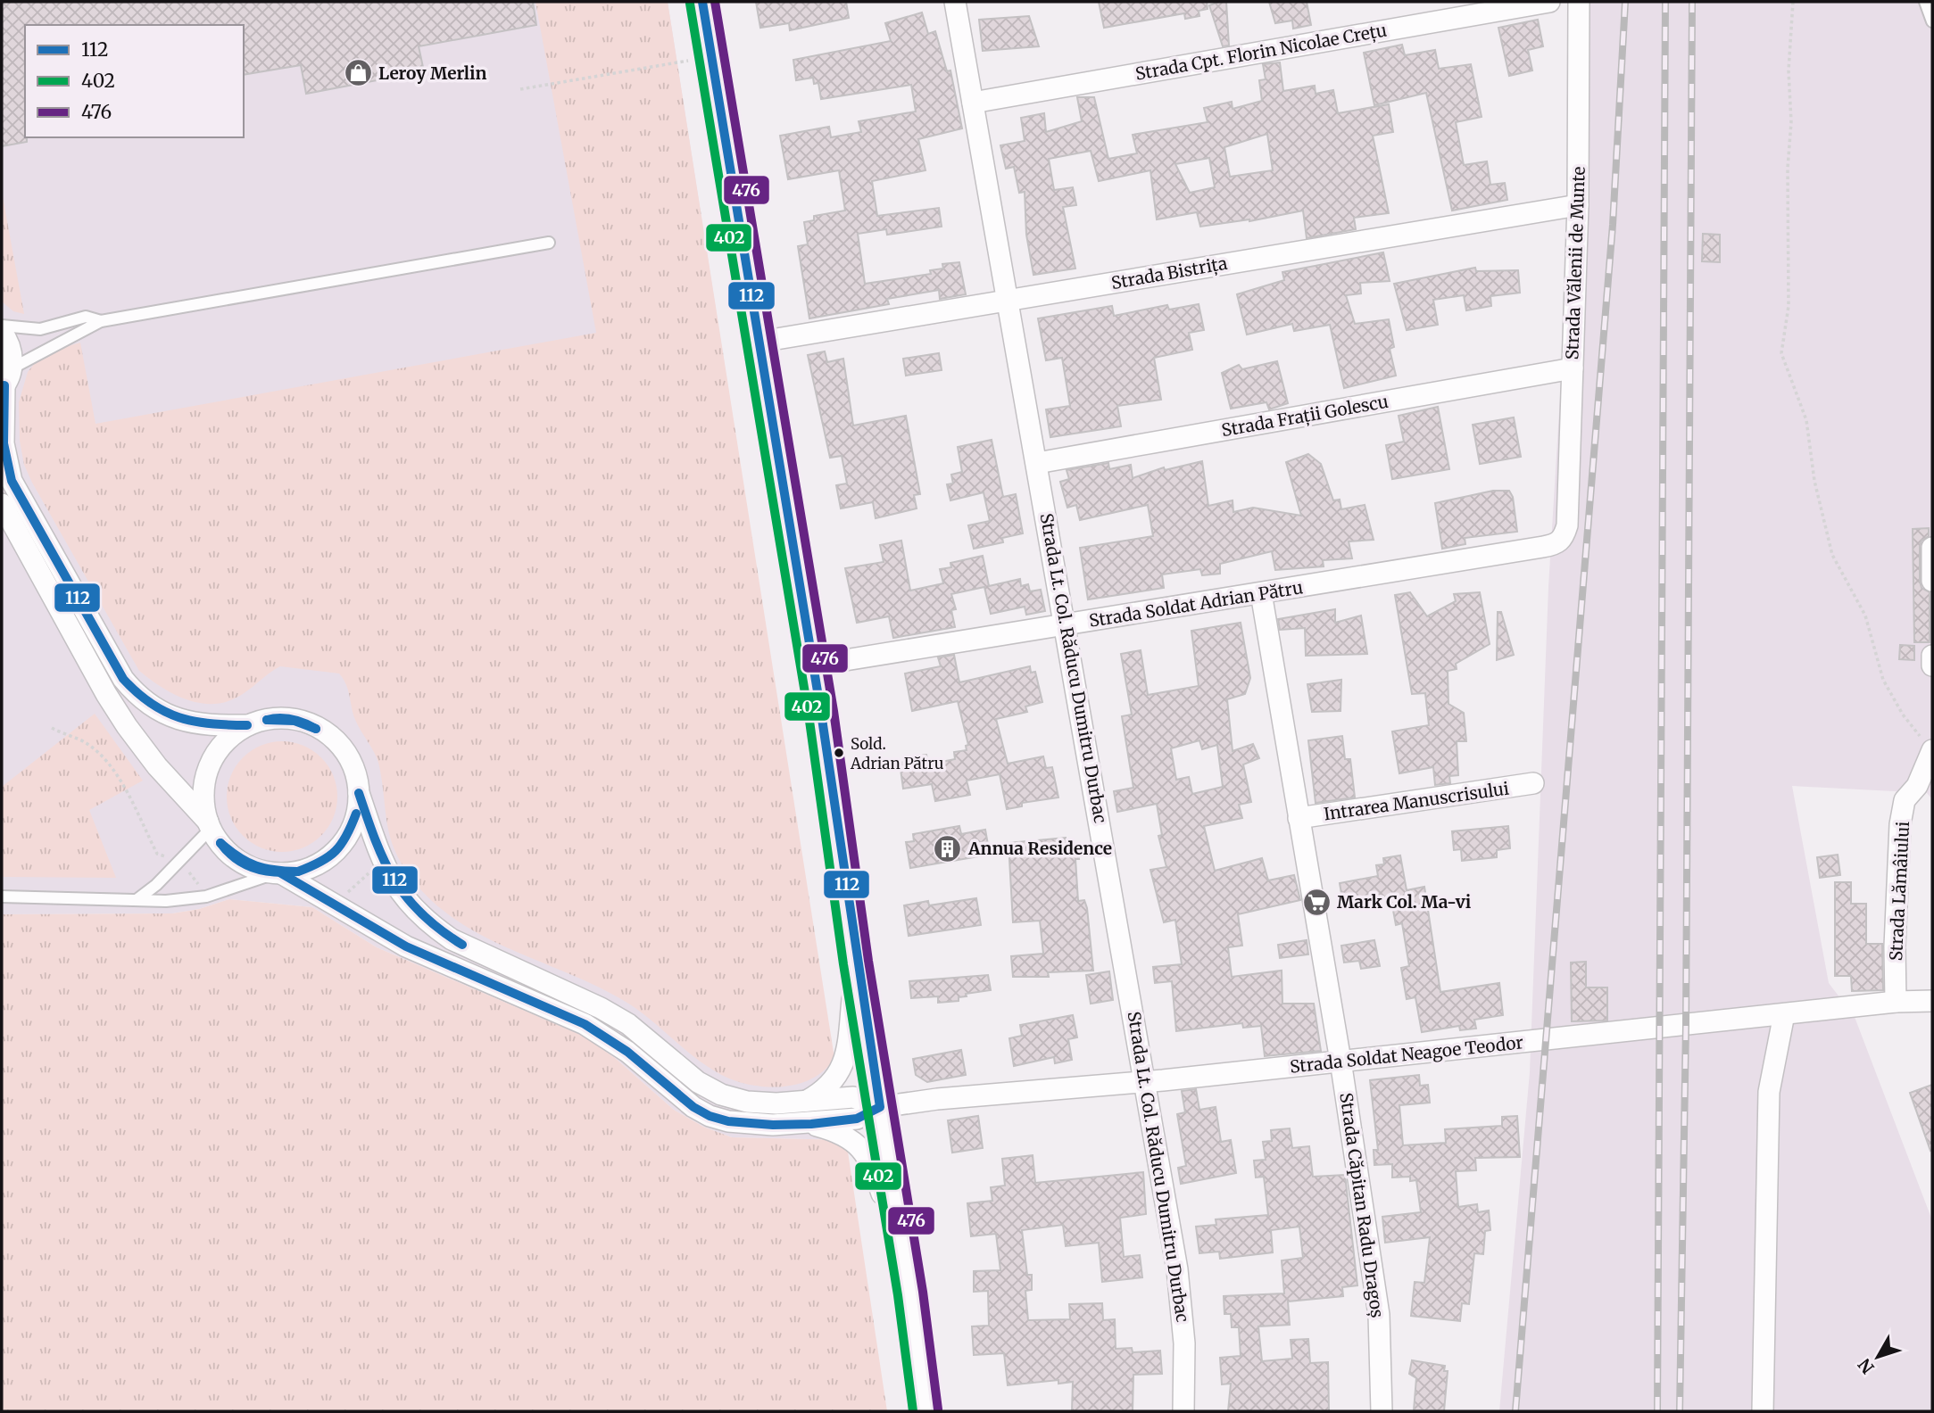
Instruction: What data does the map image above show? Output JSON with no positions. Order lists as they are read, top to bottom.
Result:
{
  "streets": {
    "street": [
      "Strada Cpt. Florin Nicolae Crețu",
      "Strada Vălenii de Munte",
      "Strada Bistrița",
      "Strada Frații Golescu",
      "Strada Soldat Adrian Pătru",
      "Strada Lt. Col. Răducu Dumitru Durbac",
      "Intrarea Manuscrisului",
      "Strada Lămâiului",
      "Strada Soldat Neagoe Teodor",
      "Strada Căpitan Radu Dragoș"
    ]
  },
  "crossings": [
    ["Strada Cpt. Florin Nicolae Crețu", "Strada Lt. Col. Răducu Dumitru Durbac"],
    ["Strada Vălenii de Munte", "Strada Bistrița"],
    ["Strada Vălenii de Munte", "Strada Frații Golescu"],
    ["Strada Vălenii de Munte", "Strada Soldat Adrian Pătru"],
    ["Strada Bistrița", "Strada Lt. Col. Răducu Dumitru Durbac"],
    ["Strada Frații Golescu", "Strada Lt. Col. Răducu Dumitru Durbac"],
    ["Strada Soldat Adrian Pătru", "Strada Lt. Col. Răducu Dumitru Durbac"],
    ["Strada Soldat Adrian Pătru", "Strada Căpitan Radu Dragoș"],
    ["Strada Lt. Col. Răducu Dumitru Durbac", "Strada Soldat Neagoe Teodor"],
    ["Intrarea Manuscrisului", "Strada Căpitan Radu Dragoș"],
    ["Strada Lămâiului", "Strada Soldat Neagoe Teodor"],
    ["Strada Soldat Neagoe Teodor", "Strada Căpitan Radu Dragoș"]
  ],
  "places": {
    "shop": ["Leroy Merlin"],
    "other": ["Sold. Adrian Pătru"],
    "building": ["Annua Residence"],
    "supermarket": ["Mark Col. Ma-vi"]
  },
  "lines": ["transit line 112", "transit line 476", "transit line 402"],
  "legend": ["112", "402", "476"],
  "north": "bottom left"
}
